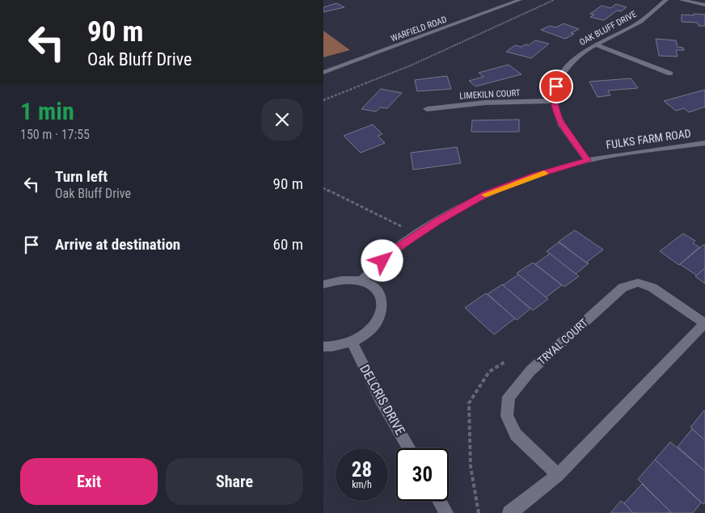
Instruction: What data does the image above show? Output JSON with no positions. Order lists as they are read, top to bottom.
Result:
{
  "streets": {
    "street": [
      "OAK BLUFF DRIVE",
      "WARFIELD ROAD",
      "LIMEKILN COURT",
      "FULKS FARM ROAD",
      "TRYAL COURT",
      "DELCRIS DRIVE"
    ]
  },
  "crossings": [
    ["OAK BLUFF DRIVE", "LIMEKILN COURT"]
  ],
  "page": {
    "turn": ["90 m", "Oak Bluff Drive"],
    "heading": ["1 min", "150 m · 17:55"],
    "list": [
      {
        "name": "Turn left",
        "note": "Oak Bluff Drive",
        "value": "90 m"
      },
      {
        "name": "Arrive at destination",
        "value": "60 m"
      }
    ],
    "speed": "28 km/h",
    "limit": "30",
    "buttons": ["Exit", "Share"]
  }
}
